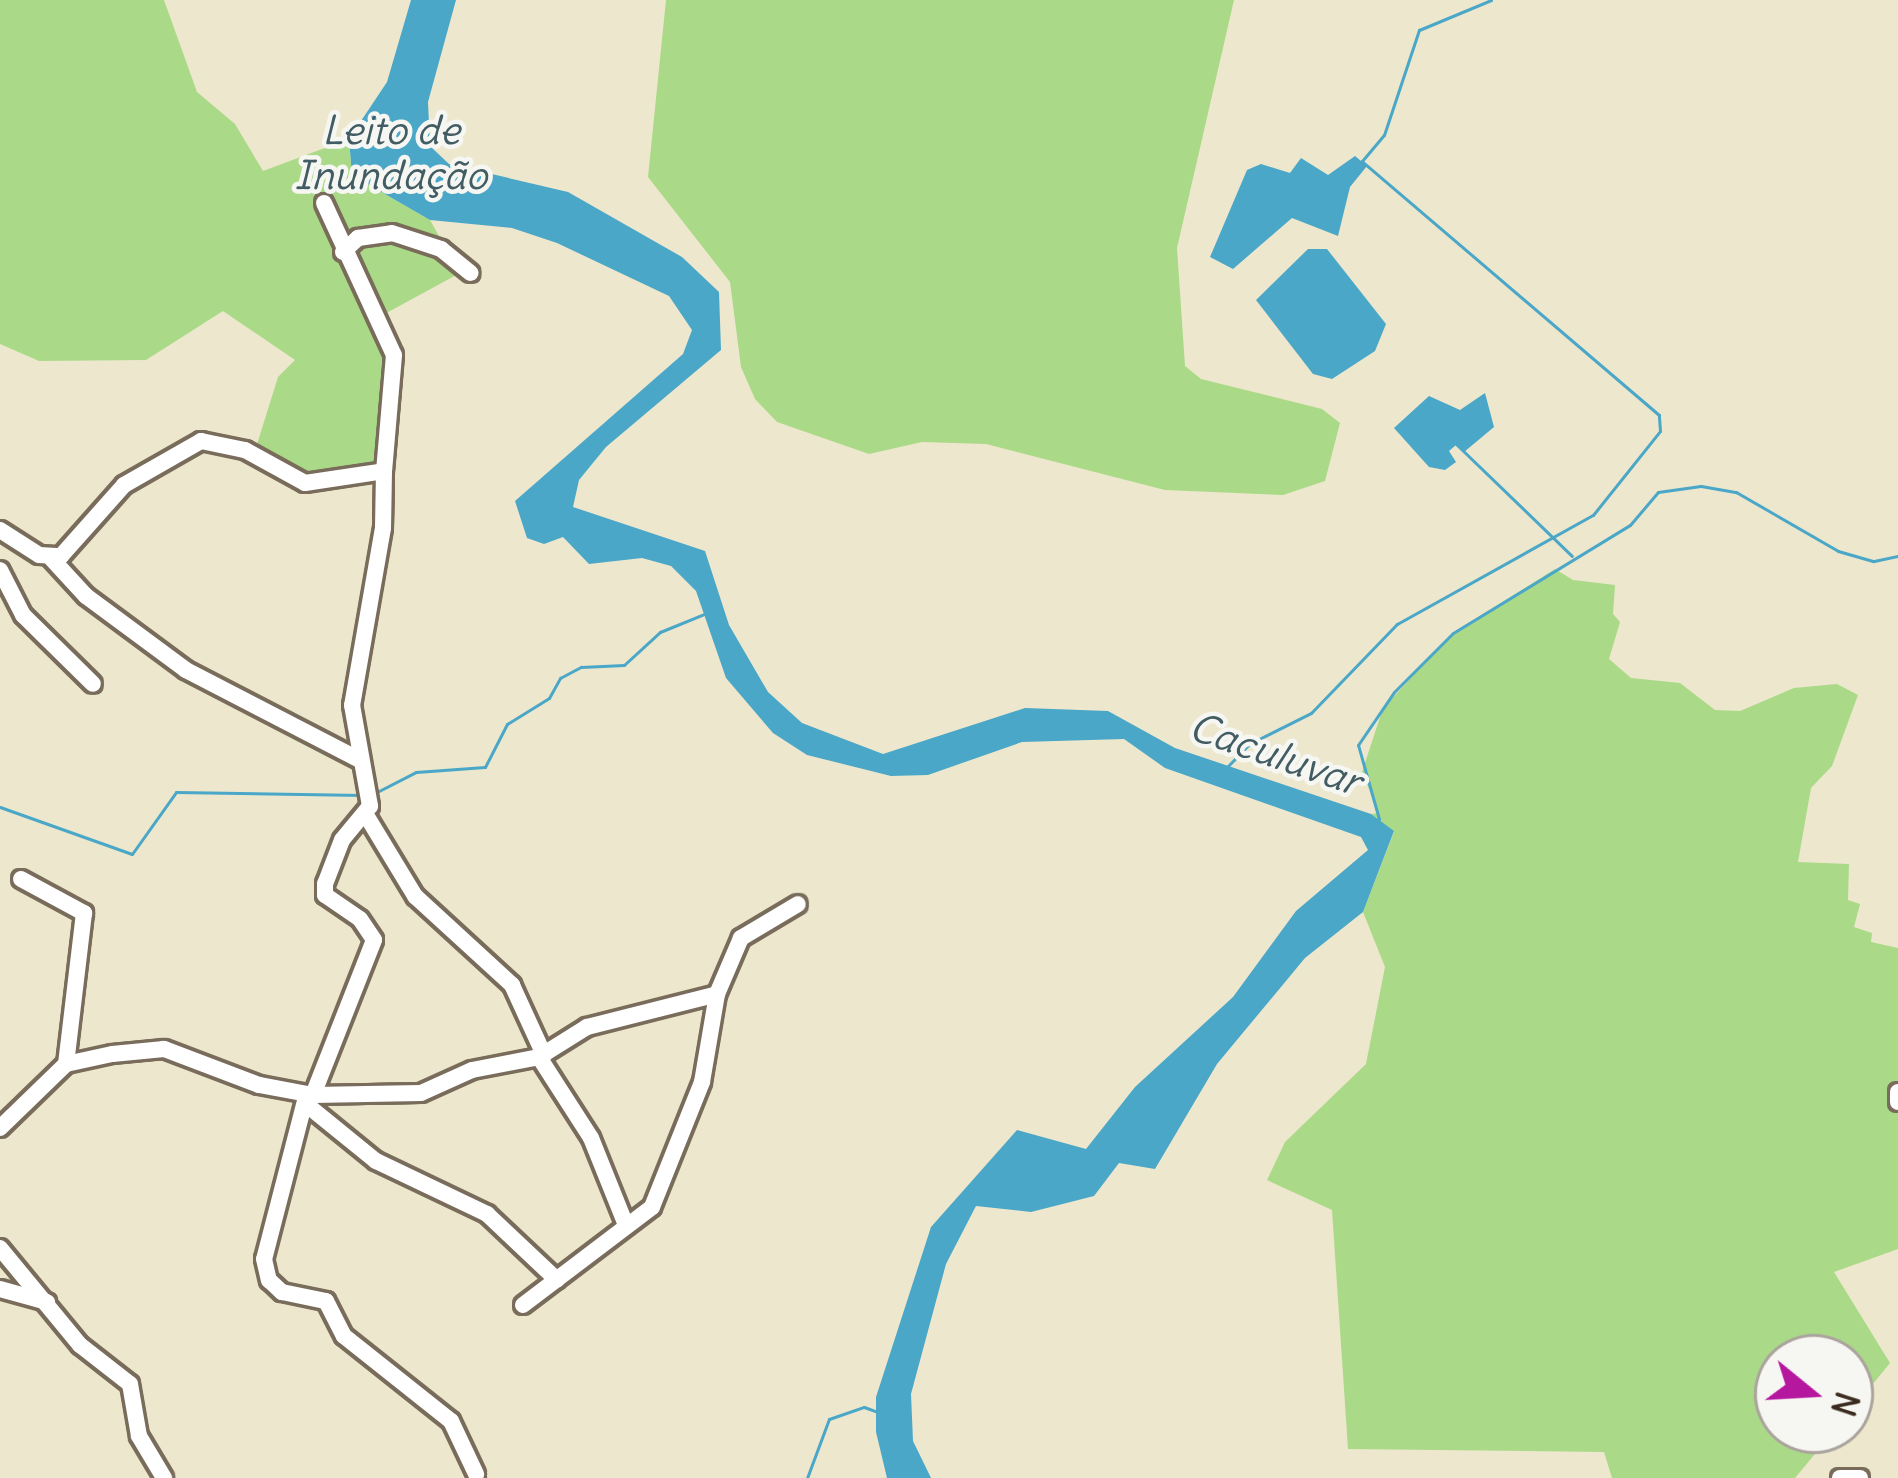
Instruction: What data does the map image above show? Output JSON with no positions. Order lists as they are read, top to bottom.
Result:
{
  "water": ["Leito de Inundação", "Caculuvar"],
  "north": "right"
}
